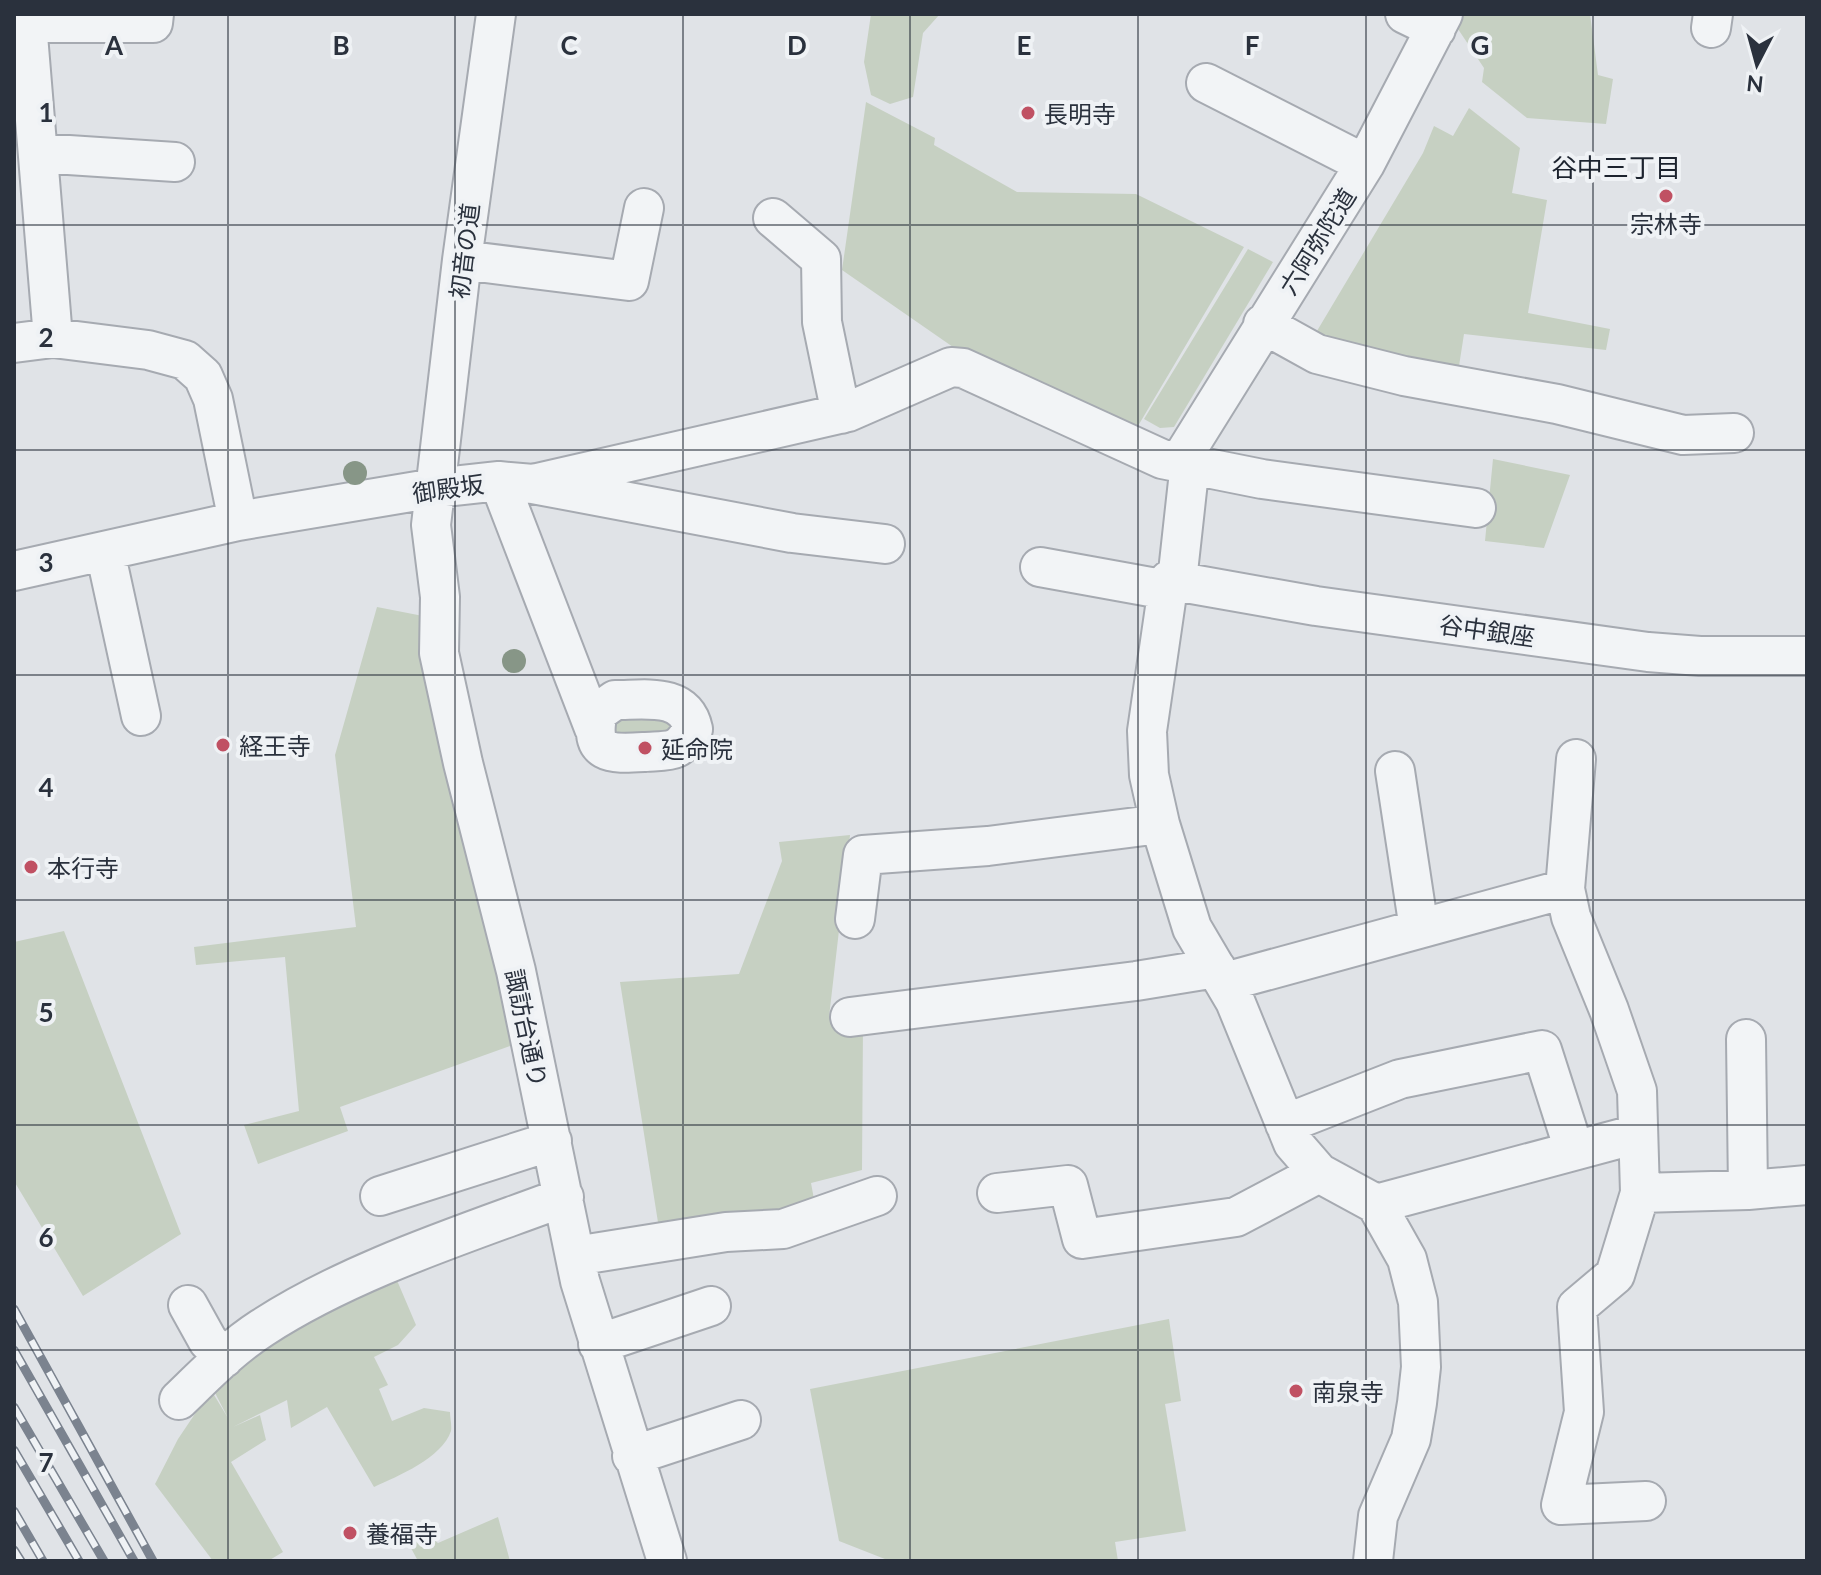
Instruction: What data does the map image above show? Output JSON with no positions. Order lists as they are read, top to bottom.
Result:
{
  "streets": {
    "street": [
      "六阿弥陀道",
      "初音の道",
      "御殿坂",
      "谷中銀座",
      "諏訪台通り"
    ]
  },
  "crossings": [
    ["初音の道", "御殿坂"],
    ["初音の道", "諏訪台通り"],
    ["御殿坂", "諏訪台通り"]
  ],
  "districts": ["谷中三丁目"],
  "places": [
    "長明寺",
    "宗林寺",
    "経王寺",
    "延命院",
    "本行寺",
    "南泉寺",
    "養福寺"
  ],
  "north": "bottom",
  "grid": {
    "columns": [
      "A",
      "B",
      "C",
      "D",
      "E",
      "F",
      "G"
    ],
    "rows": [
      "1",
      "2",
      "3",
      "4",
      "5",
      "6",
      "7"
    ]
  }
}
